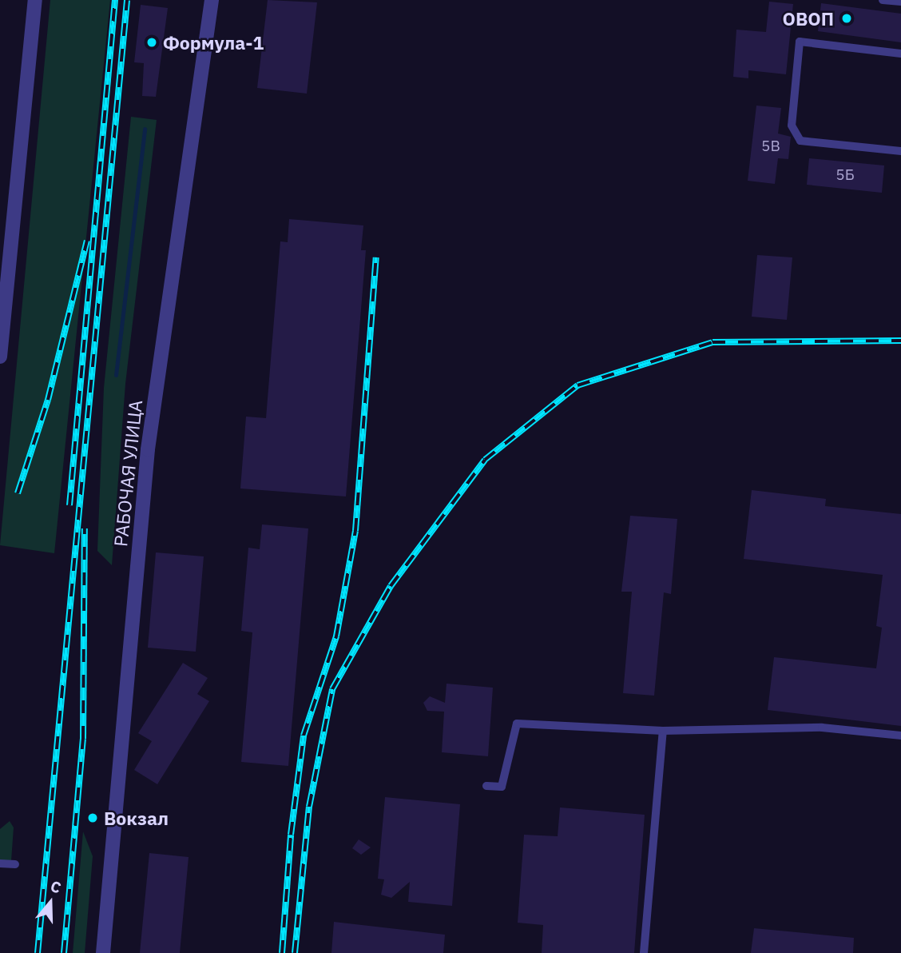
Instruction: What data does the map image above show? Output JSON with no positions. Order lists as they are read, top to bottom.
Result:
{
  "streets": {
    "street": ["РАБОЧАЯ УЛИЦА"]
  },
  "places": ["ОВОП", "Формула-1", "Вокзал"],
  "house_numbers": ["5В", "5Б"],
  "north": "top"
}
